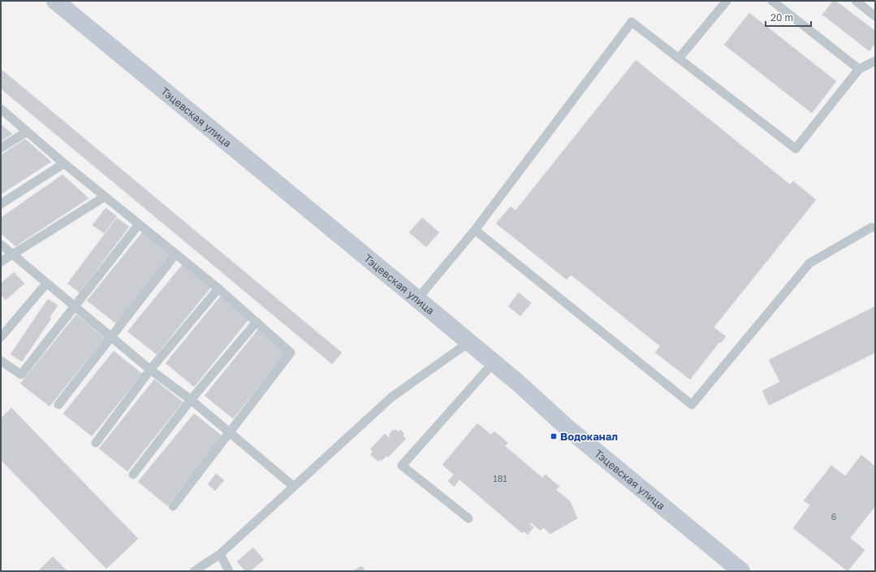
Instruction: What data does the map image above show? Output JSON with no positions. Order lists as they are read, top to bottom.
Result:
{
  "streets": {
    "main road": ["Тэцевская улица"]
  },
  "places": {
    "transit": ["Водоканал"]
  },
  "house_numbers": ["181", "6"],
  "scale_bar": "20 m"
}
